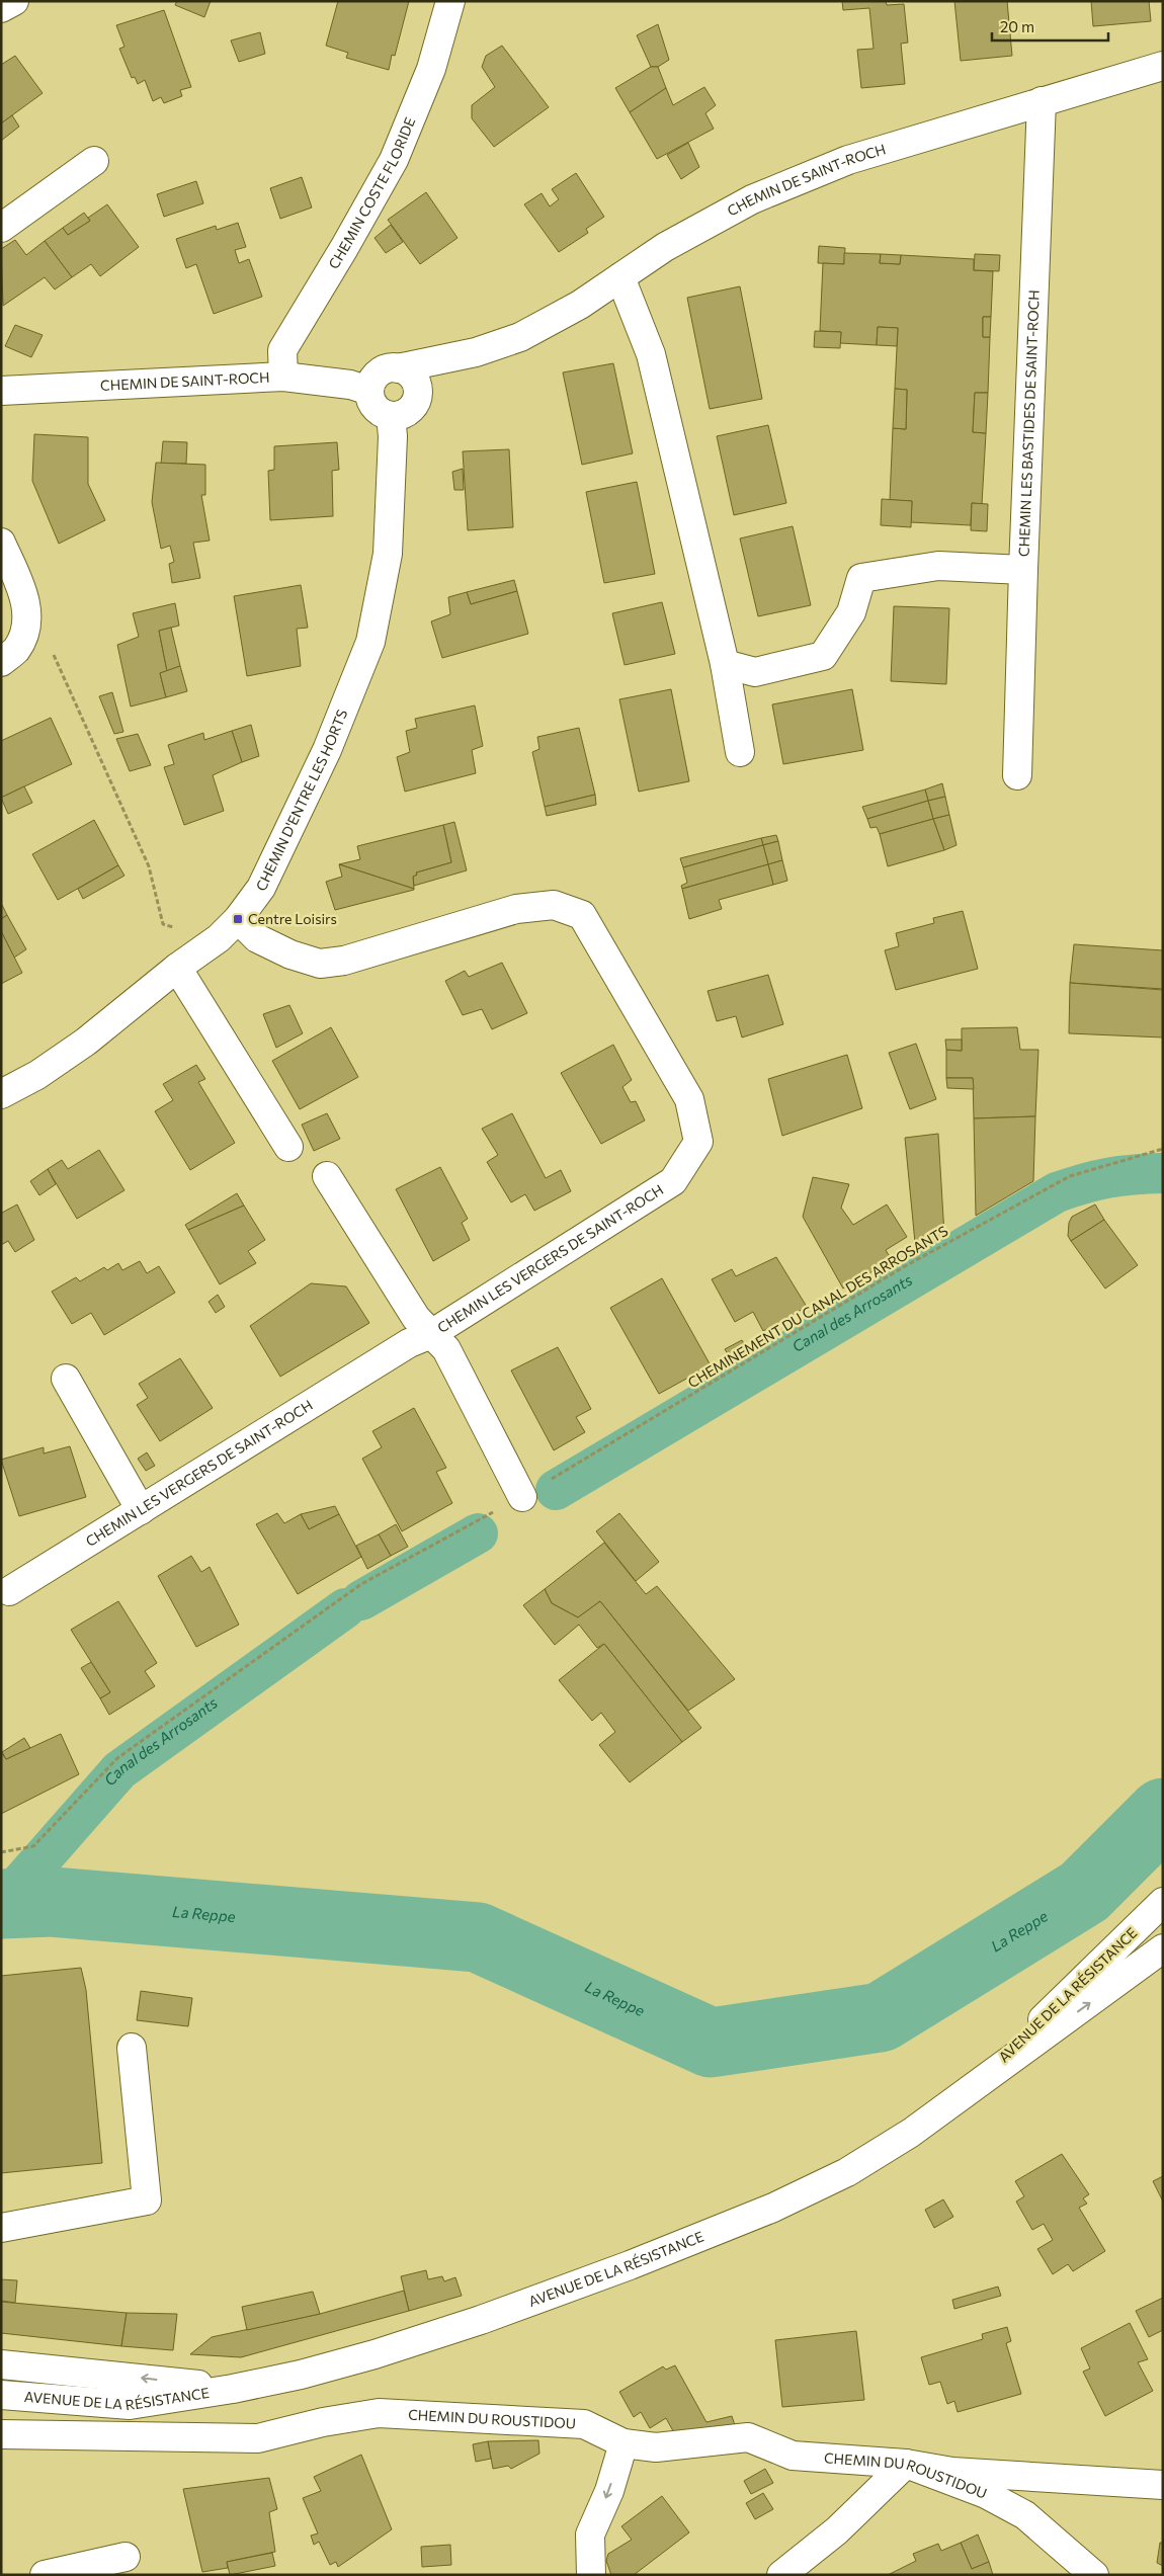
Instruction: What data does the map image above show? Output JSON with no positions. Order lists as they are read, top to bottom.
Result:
{
  "streets": {
    "street": [
      "CHEMIN DE SAINT-ROCH",
      "CHEMIN COSTE FLORIDE",
      "CHEMIN LES BASTIDES DE SAINT-ROCH",
      "CHEMIN D'ENTRE LES HORTS",
      "CHEMIN LES VERGERS DE SAINT-ROCH",
      "AVENUE DE LA RÉSISTANCE",
      "CHEMIN DU ROUSTIDOU"
    ],
    "path": ["CHEMINEMENT DU CANAL DES ARROSANTS"]
  },
  "crossings": [
    ["CHEMIN DE SAINT-ROCH", "CHEMIN COSTE FLORIDE"],
    ["CHEMIN DE SAINT-ROCH", "CHEMIN LES BASTIDES DE SAINT-ROCH"],
    ["CHEMIN DE SAINT-ROCH", "CHEMIN D'ENTRE LES HORTS"],
    ["CHEMIN D'ENTRE LES HORTS", "CHEMIN LES VERGERS DE SAINT-ROCH"]
  ],
  "water": ["Canal des Arrosants", "La Reppe"],
  "places": {
    "transit": ["Centre Loisirs"]
  },
  "scale_bar": "20 m"
}
